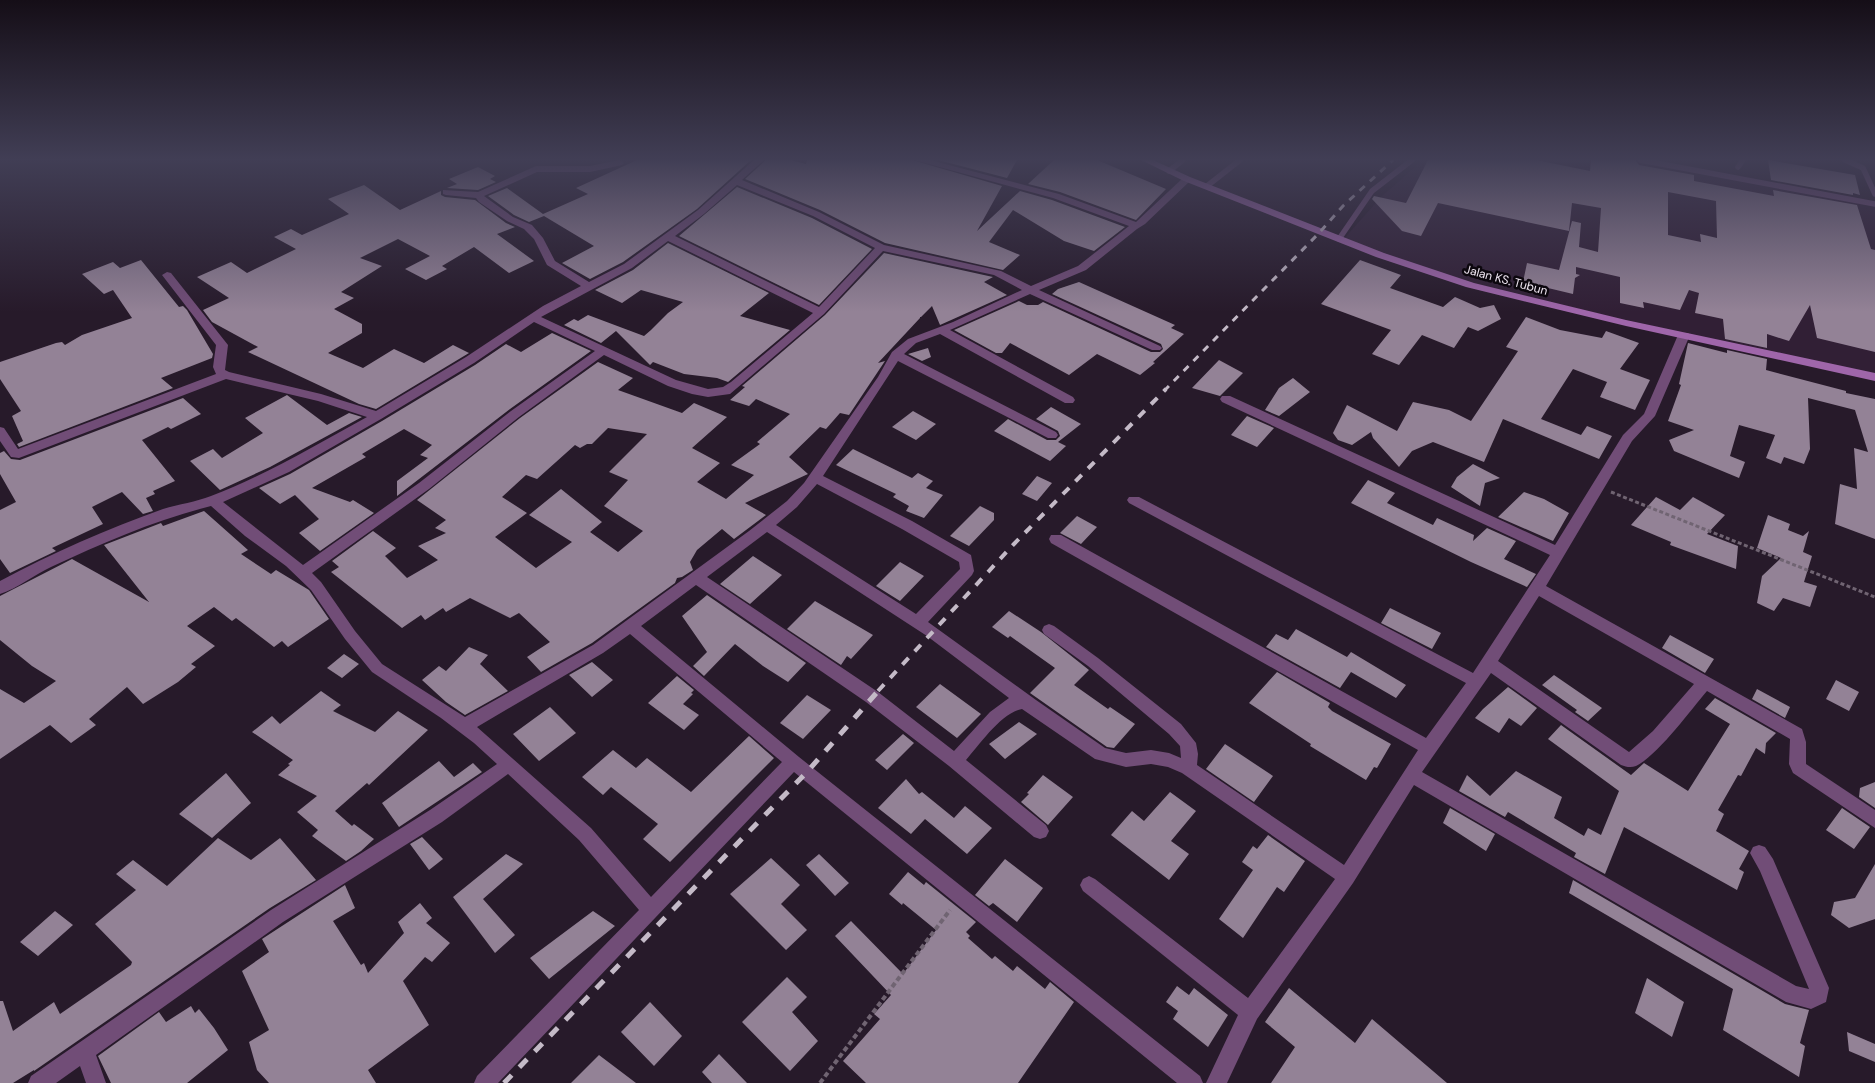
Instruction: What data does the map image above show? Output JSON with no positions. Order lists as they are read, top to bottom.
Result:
{
  "streets": {
    "main road": ["Jalan KS. Tubun"]
  }
}
